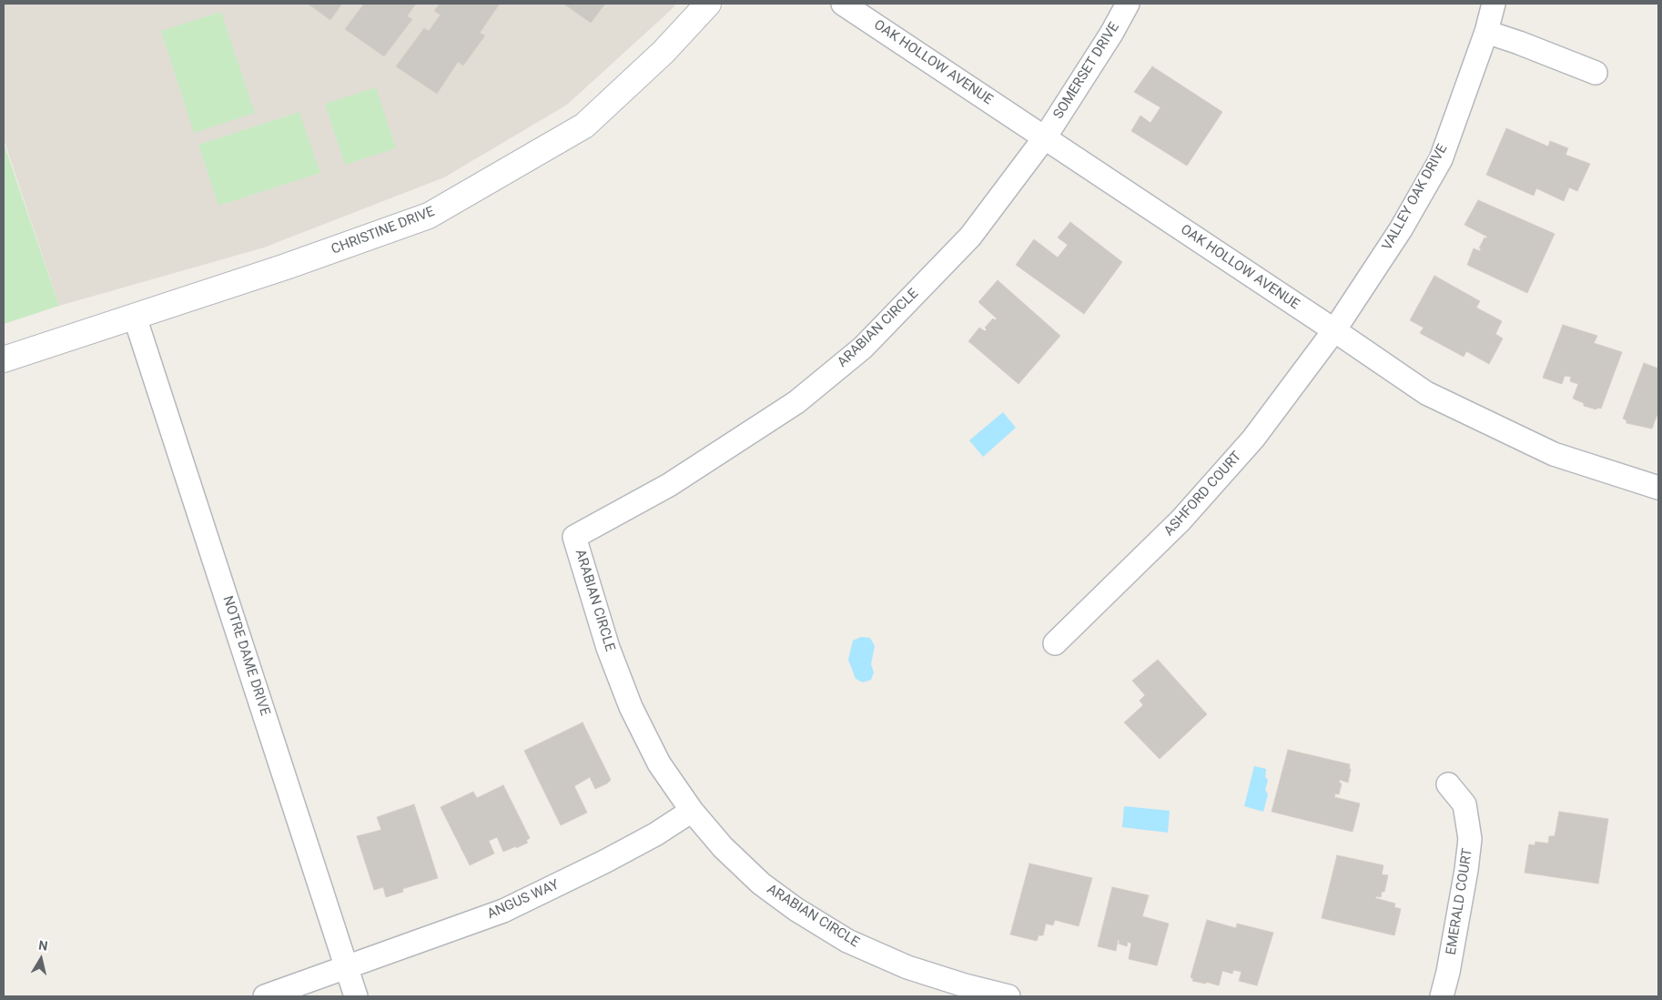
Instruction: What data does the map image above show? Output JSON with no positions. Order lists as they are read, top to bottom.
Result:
{
  "streets": {
    "street": [
      "OAK HOLLOW AVENUE",
      "SOMERSET DRIVE",
      "VALLEY OAK DRIVE",
      "CHRISTINE DRIVE",
      "ARABIAN CIRCLE",
      "ASHFORD COURT",
      "NOTRE DAME DRIVE",
      "ANGUS WAY",
      "EMERALD COURT"
    ]
  },
  "crossings": [
    ["OAK HOLLOW AVENUE", "SOMERSET DRIVE"],
    ["OAK HOLLOW AVENUE", "VALLEY OAK DRIVE"],
    ["OAK HOLLOW AVENUE", "ARABIAN CIRCLE"],
    ["OAK HOLLOW AVENUE", "ASHFORD COURT"],
    ["SOMERSET DRIVE", "ARABIAN CIRCLE"],
    ["VALLEY OAK DRIVE", "ASHFORD COURT"],
    ["CHRISTINE DRIVE", "NOTRE DAME DRIVE"],
    ["ARABIAN CIRCLE", "ANGUS WAY"],
    ["NOTRE DAME DRIVE", "ANGUS WAY"]
  ],
  "north": "top"
}
